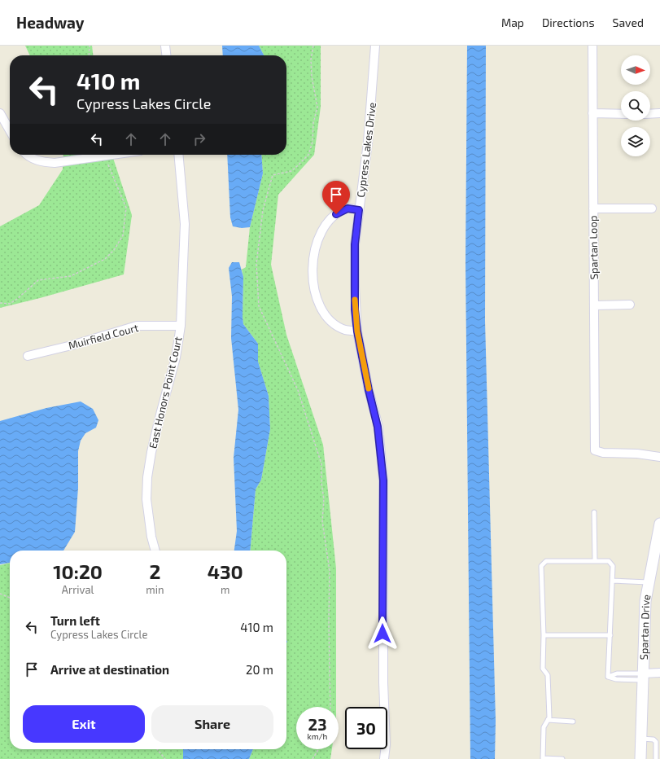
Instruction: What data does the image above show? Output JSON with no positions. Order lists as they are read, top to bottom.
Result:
{
  "streets": {
    "street": [
      "Cypress Lakes Drive",
      "Spartan Loop",
      "Muirfield Court",
      "East Honors Point Court",
      "Spartan Drive"
    ]
  },
  "crossings": [
    ["Muirfield Court", "East Honors Point Court"]
  ],
  "north": "right",
  "page": {
    "header": "Headway",
    "nav": ["Map", "Directions", "Saved"],
    "turn": ["410 m", "Cypress Lakes Circle"],
    "eta": [
      "10:20",
      "Arrival",
      "2",
      "min",
      "430",
      "m"
    ],
    "list": [
      {
        "name": "Turn left",
        "note": "Cypress Lakes Circle",
        "value": "410 m"
      },
      {
        "name": "Arrive at destination",
        "value": "20 m"
      }
    ],
    "buttons": ["Exit", "Share"],
    "speed": "23 km/h",
    "limit": "30"
  }
}
